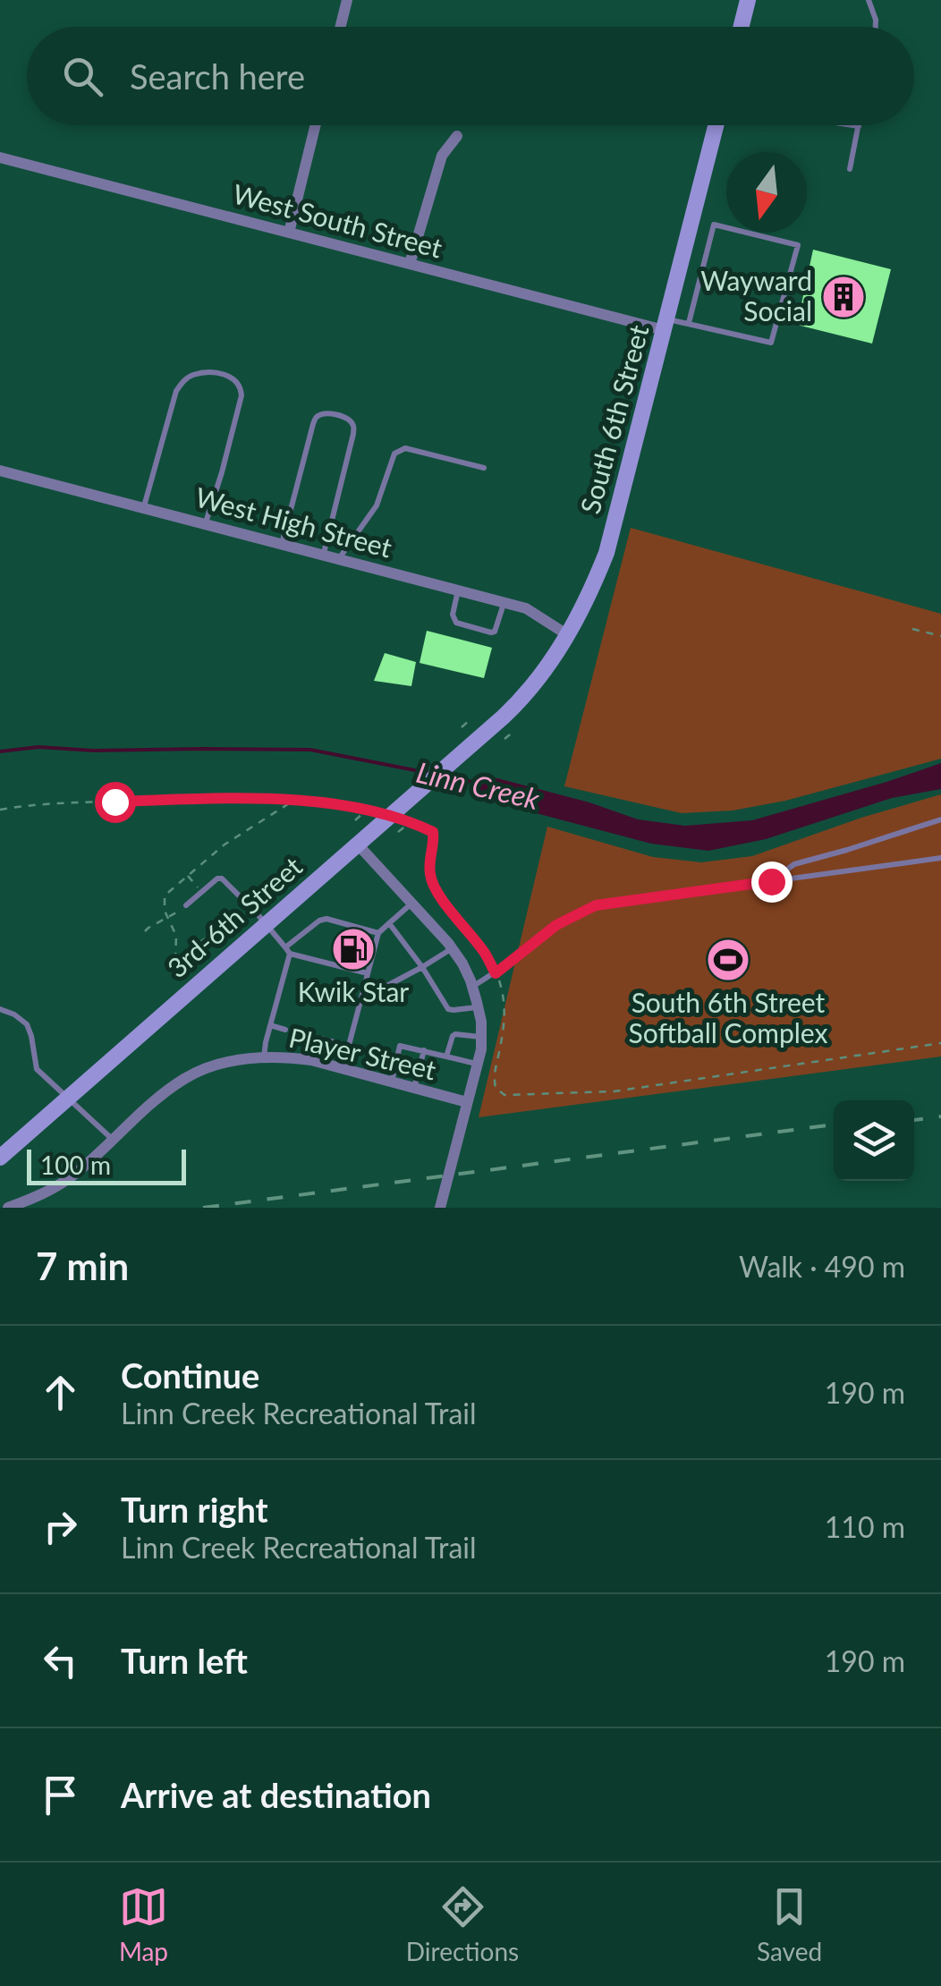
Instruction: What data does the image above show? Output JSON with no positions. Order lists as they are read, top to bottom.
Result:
{
  "streets": {
    "main road": ["South 6th Street", "3rd-6th Street"],
    "street": ["West South Street", "West High Street", "Player Street"]
  },
  "crossings": [
    ["West South Street", "South 6th Street"],
    ["South 6th Street", "West High Street"],
    ["South 6th Street", "3rd-6th Street"]
  ],
  "water": ["Linn Creek"],
  "places": {
    "building": ["Wayward Social"],
    "fuel station": ["Kwik Star"],
    "sports": ["South 6th Street Softball Complex"]
  },
  "scale_bar": "100 m",
  "north": "bottom",
  "page": {
    "search": "Search here",
    "scale": "100 m",
    "heading": ["7 min", "Walk · 490 m"],
    "list": [
      ["Continue", "Linn Creek Recreational Trail", "190 m"],
      ["Turn right", "Linn Creek Recreational Trail", "110 m"],
      ["Turn left", "190 m"],
      "Arrive at destination"
    ],
    "nav": ["Map", "Directions", "Saved"]
  }
}
